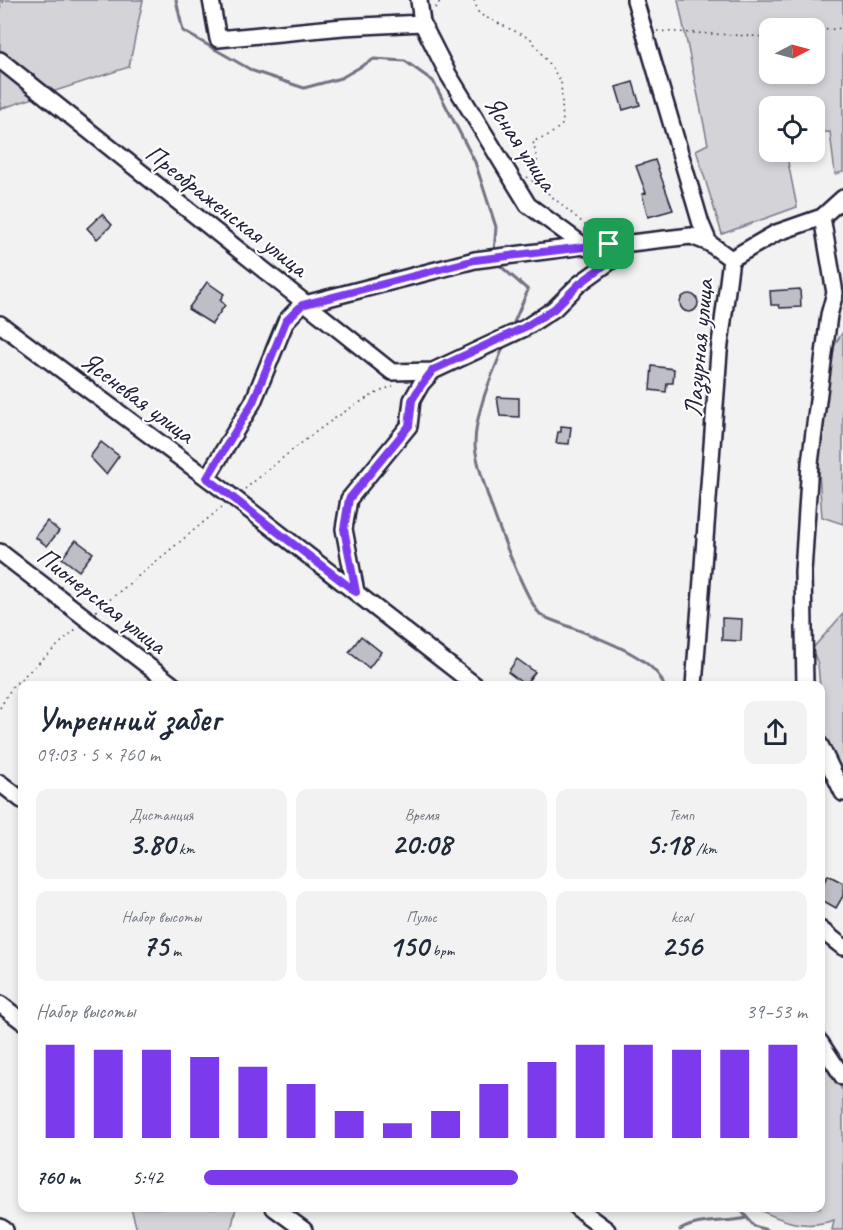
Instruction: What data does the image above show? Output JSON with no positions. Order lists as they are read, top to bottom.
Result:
{
  "streets": {
    "street": [
      "Ясная улица",
      "Преображенская улица",
      "Лазурная улица",
      "Ясеневая улица",
      "Пионерская улица"
    ]
  },
  "north": "right",
  "page": {
    "heading": ["Утренний забег", "09:03 · 5 × 760 m"],
    "stats": [
      ["Дистанция", "3.80 km"],
      ["Время", "20:08"],
      ["Темп", "5:18 /km"],
      ["Набор высоты", "75 m"],
      ["Пульс", "150 bpm"],
      ["kcal", "256"]
    ],
    "chart": ["Набор высоты", "39–53 m"],
    "list": [
      {
        "name": "760 m",
        "note": "5:42"
      }
    ]
  }
}
